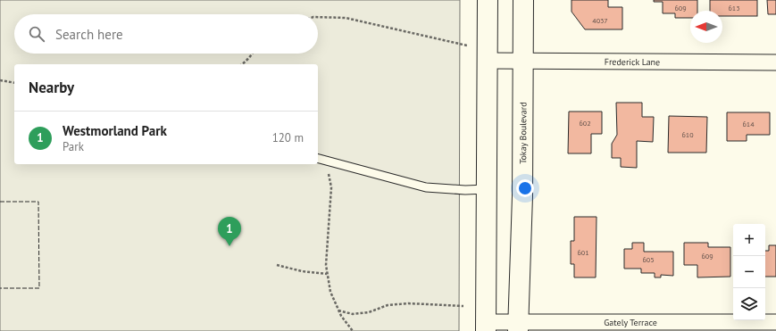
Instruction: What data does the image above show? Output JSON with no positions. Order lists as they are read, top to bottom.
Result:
{
  "streets": {
    "street": ["Frederick Lane", "Tokay Boulevard", "Gately Terrace"]
  },
  "crossings": [
    ["Frederick Lane", "Tokay Boulevard"],
    ["Tokay Boulevard", "Gately Terrace"]
  ],
  "house_numbers": [
    "609",
    "613",
    "4037",
    "602",
    "614",
    "610",
    "601",
    "609",
    "605"
  ],
  "north": "left",
  "page": {
    "search": "Search here",
    "heading": "Nearby",
    "list": [
      {
        "mark": "1",
        "name": "Westmorland Park",
        "note": "Park",
        "value": "120 m"
      }
    ],
    "pins": "1",
    "map_buttons": ["+", "−"]
  }
}
